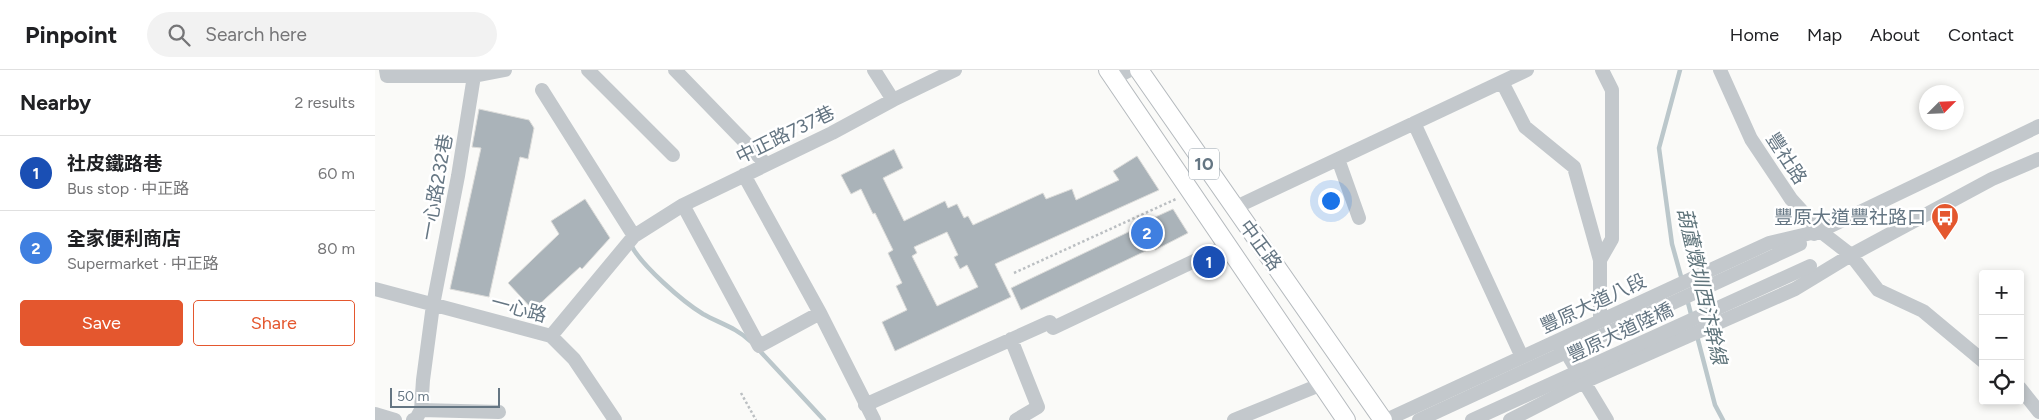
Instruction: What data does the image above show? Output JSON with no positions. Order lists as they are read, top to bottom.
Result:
{
  "streets": {
    "main road": ["10", "中正路"],
    "street": [
      "中正路737巷",
      "豐社路",
      "一心路232巷",
      "豐原大道八段",
      "一心路",
      "豐原大道陸橋"
    ]
  },
  "crossings": [
    ["中正路737巷", "一心路"],
    ["豐社路", "豐原大道八段"],
    ["豐社路", "豐原大道陸橋"],
    ["一心路232巷", "一心路"],
    ["中正路", "豐原大道八段"],
    ["豐原大道八段", "豐原大道陸橋"]
  ],
  "water": ["葫蘆燉圳西汴幹線"],
  "places": {
    "bus stop": ["豐原大道豐社路口"]
  },
  "scale_bar": "50 m",
  "north": "top right",
  "page": {
    "header": "Pinpoint",
    "search": "Search here",
    "nav": [
      "Home",
      "Map",
      "About",
      "Contact"
    ],
    "heading": ["Nearby", "2 results"],
    "list": [
      {
        "mark": "1",
        "name": "社皮鐵路巷",
        "note": "Bus stop · 中正路",
        "value": "60 m"
      },
      {
        "mark": "2",
        "name": "全家便利商店",
        "note": "Supermarket · 中正路",
        "value": "80 m"
      }
    ],
    "pins": ["2", "1"],
    "map_buttons": ["+", "−"],
    "buttons": ["Save", "Share"],
    "scale": "50 m"
  }
}
